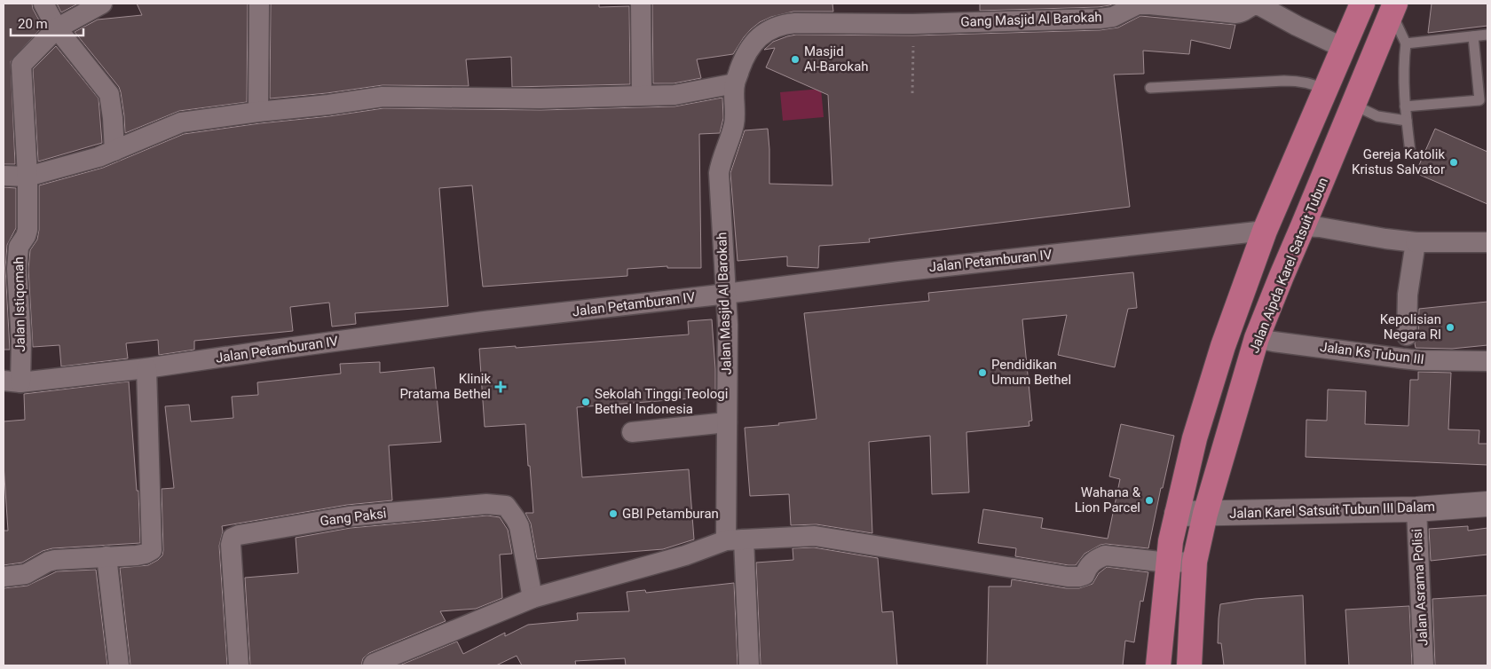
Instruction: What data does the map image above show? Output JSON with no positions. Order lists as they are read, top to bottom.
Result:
{
  "streets": {
    "main road": ["Jalan Aipda Karel Satsuit Tubun"],
    "street": [
      "Gang Masjid Al Barokah",
      "Jalan Petamburan IV",
      "Jalan Masjid Al Barokah",
      "Jalan Istiqomah",
      "Jalan Ks Tubun III",
      "Jalan Karel Satsuit Tubun III Dalam",
      "Gang Paksi",
      "Jalan Asrama Polisi"
    ]
  },
  "crossings": [
    ["Gang Masjid Al Barokah", "Jalan Masjid Al Barokah"],
    ["Jalan Petamburan IV", "Jalan Masjid Al Barokah"],
    ["Jalan Petamburan IV", "Jalan Istiqomah"],
    ["Jalan Aipda Karel Satsuit Tubun", "Jalan Ks Tubun III"],
    ["Jalan Aipda Karel Satsuit Tubun", "Jalan Karel Satsuit Tubun III Dalam"],
    ["Jalan Karel Satsuit Tubun III Dalam", "Jalan Asrama Polisi"]
  ],
  "places": {
    "other": [
      "Masjid Al-Barokah",
      "Gereja Katolik Kristus Salvator",
      "Kepolisian Negara RI",
      "Pendidikan Umum Bethel",
      "Sekolah Tinggi Teologi Bethel Indonesia",
      "Wahana & Lion Parcel",
      "GBI Petamburan"
    ],
    "health": ["Klinik Pratama Bethel"]
  },
  "scale_bar": "20 m"
}
